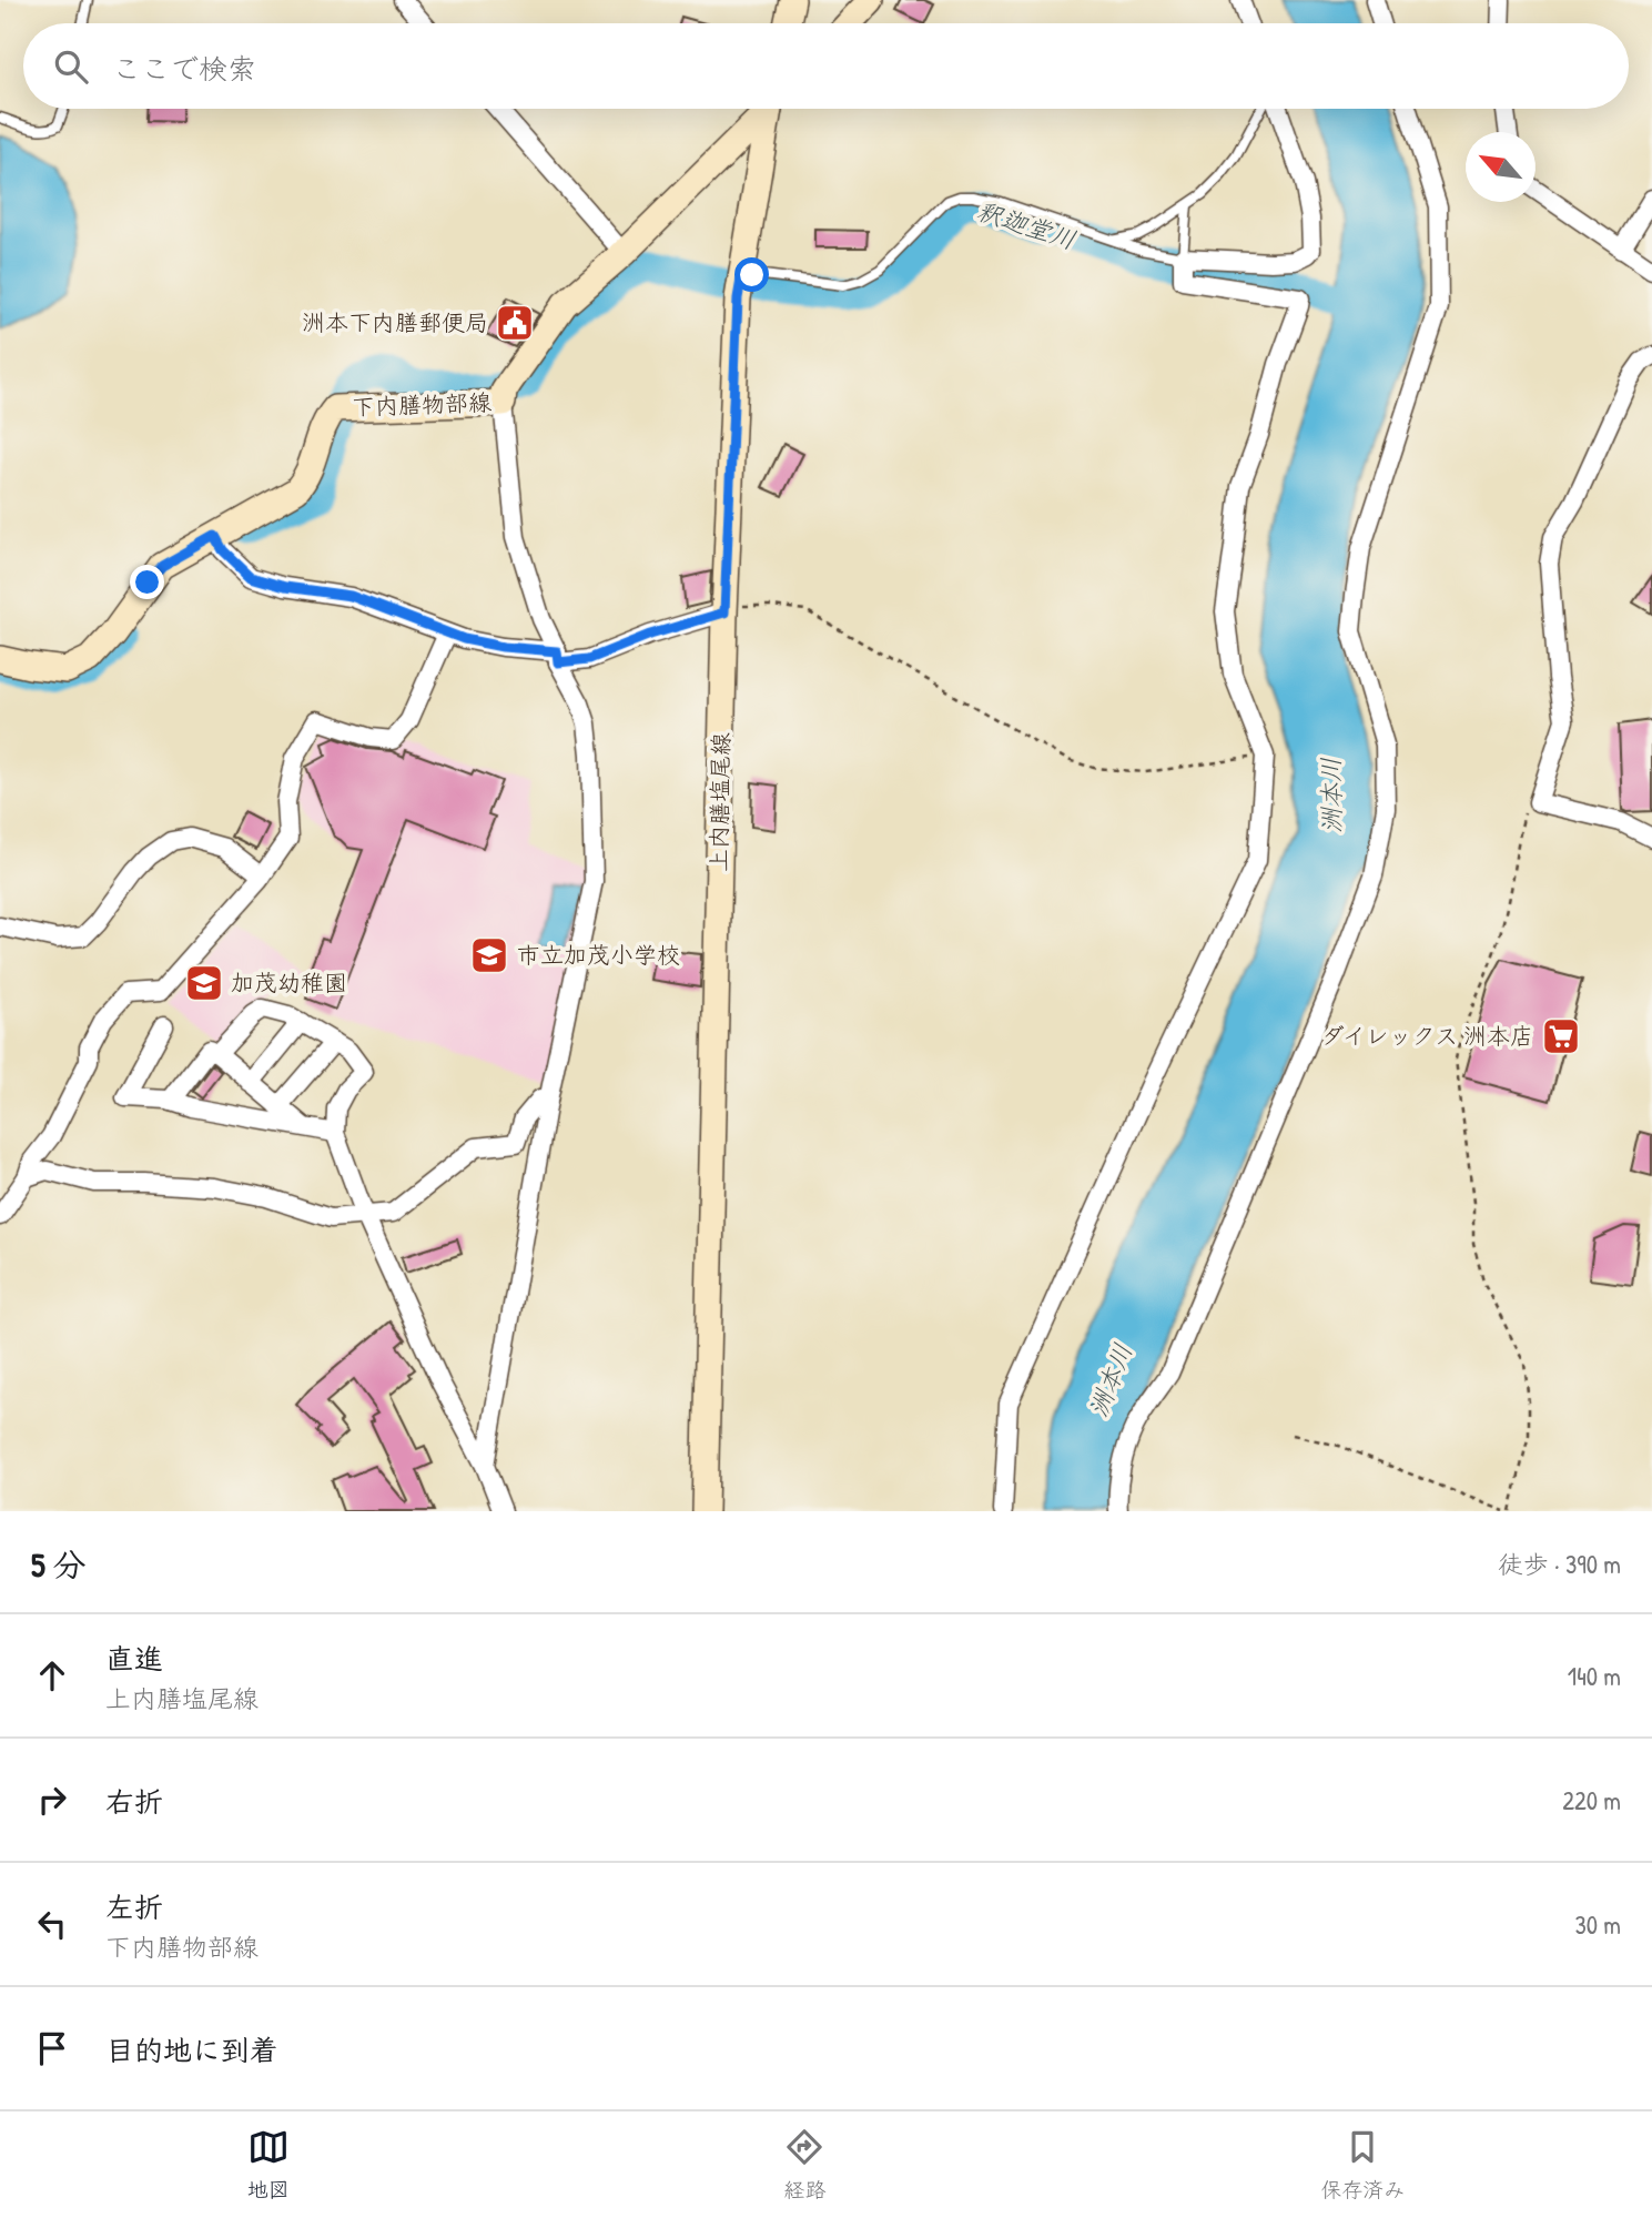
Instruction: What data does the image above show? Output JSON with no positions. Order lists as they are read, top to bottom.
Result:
{
  "streets": {
    "main road": ["下内膳物部線", "上内膳塩尾線"]
  },
  "water": ["釈迦堂川", "洲本川"],
  "places": {
    "public building": ["洲本下内膳郵便局"],
    "school or university": ["市立加茂小学校", "加茂幼稚園"],
    "supermarket": ["ダイレックス 洲本店"]
  },
  "north": "top left",
  "page": {
    "search": "ここで検索",
    "heading": ["5 分", "徒歩 · 390 m"],
    "list": [
      ["直進", "上内膳塩尾線", "140 m"],
      ["右折", "220 m"],
      ["左折", "下内膳物部線", "30 m"],
      "目的地に到着"
    ],
    "nav": ["地図", "経路", "保存済み"]
  }
}
